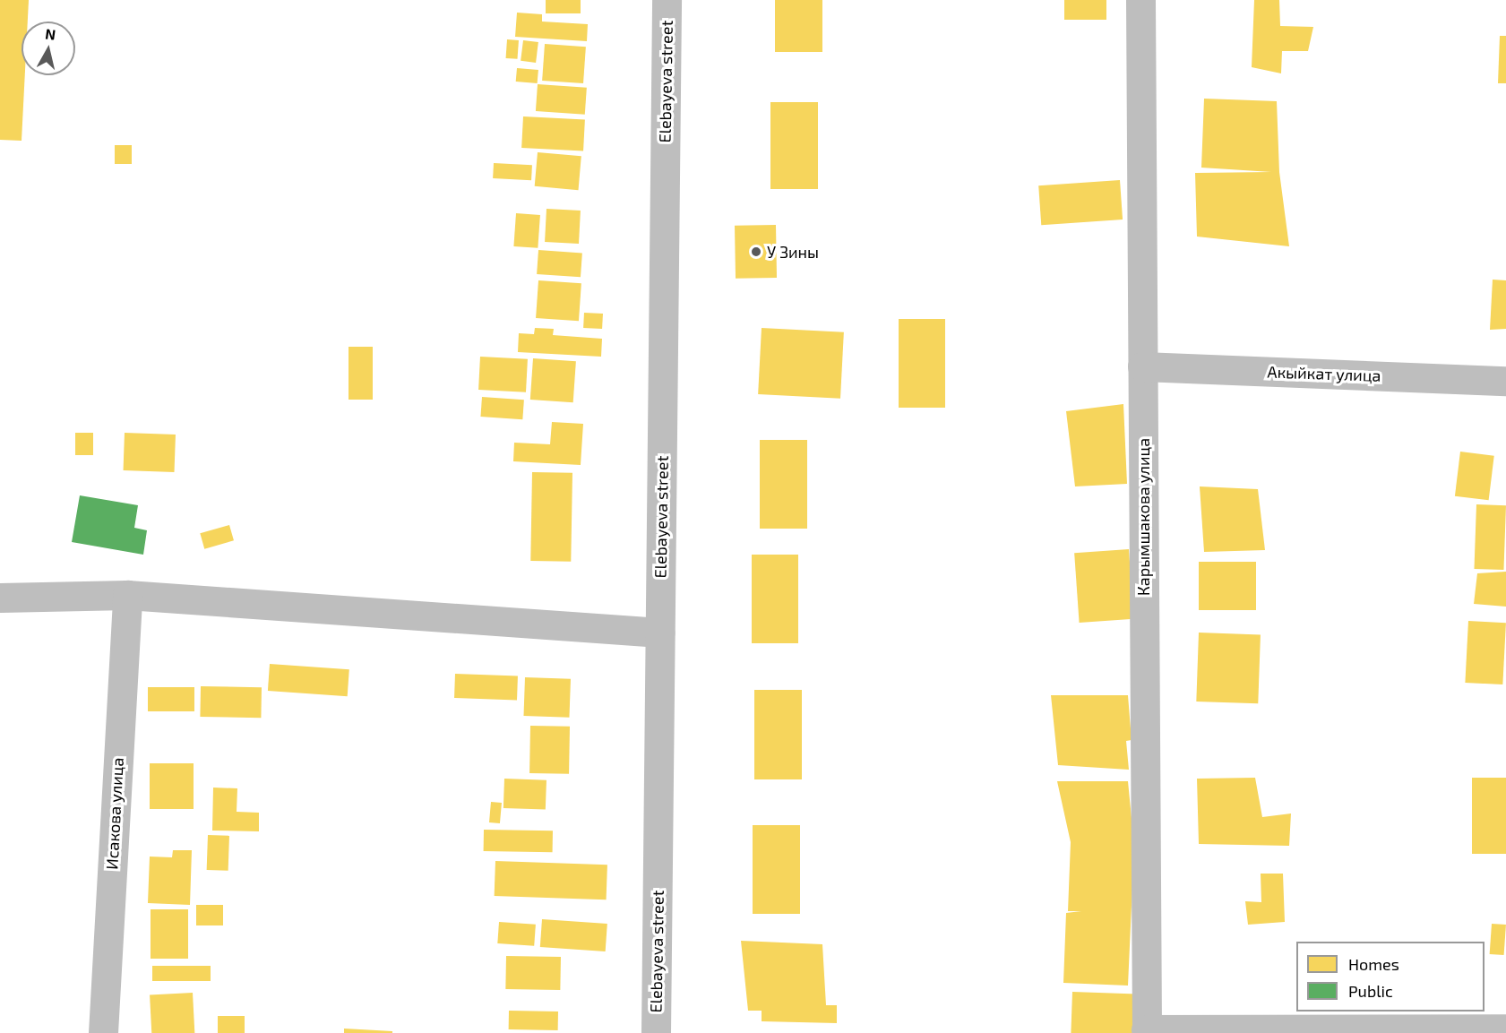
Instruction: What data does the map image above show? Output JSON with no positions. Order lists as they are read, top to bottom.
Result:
{
  "streets": {
    "street": [
      "Elebayeva street",
      "Акыйкат улица",
      "Карымшакова улица",
      "Исакова улица"
    ]
  },
  "crossings": [
    ["Акыйкат улица", "Карымшакова улица"]
  ],
  "places": ["У Зины"],
  "legend": ["Homes", "Public"],
  "north": "top"
}
